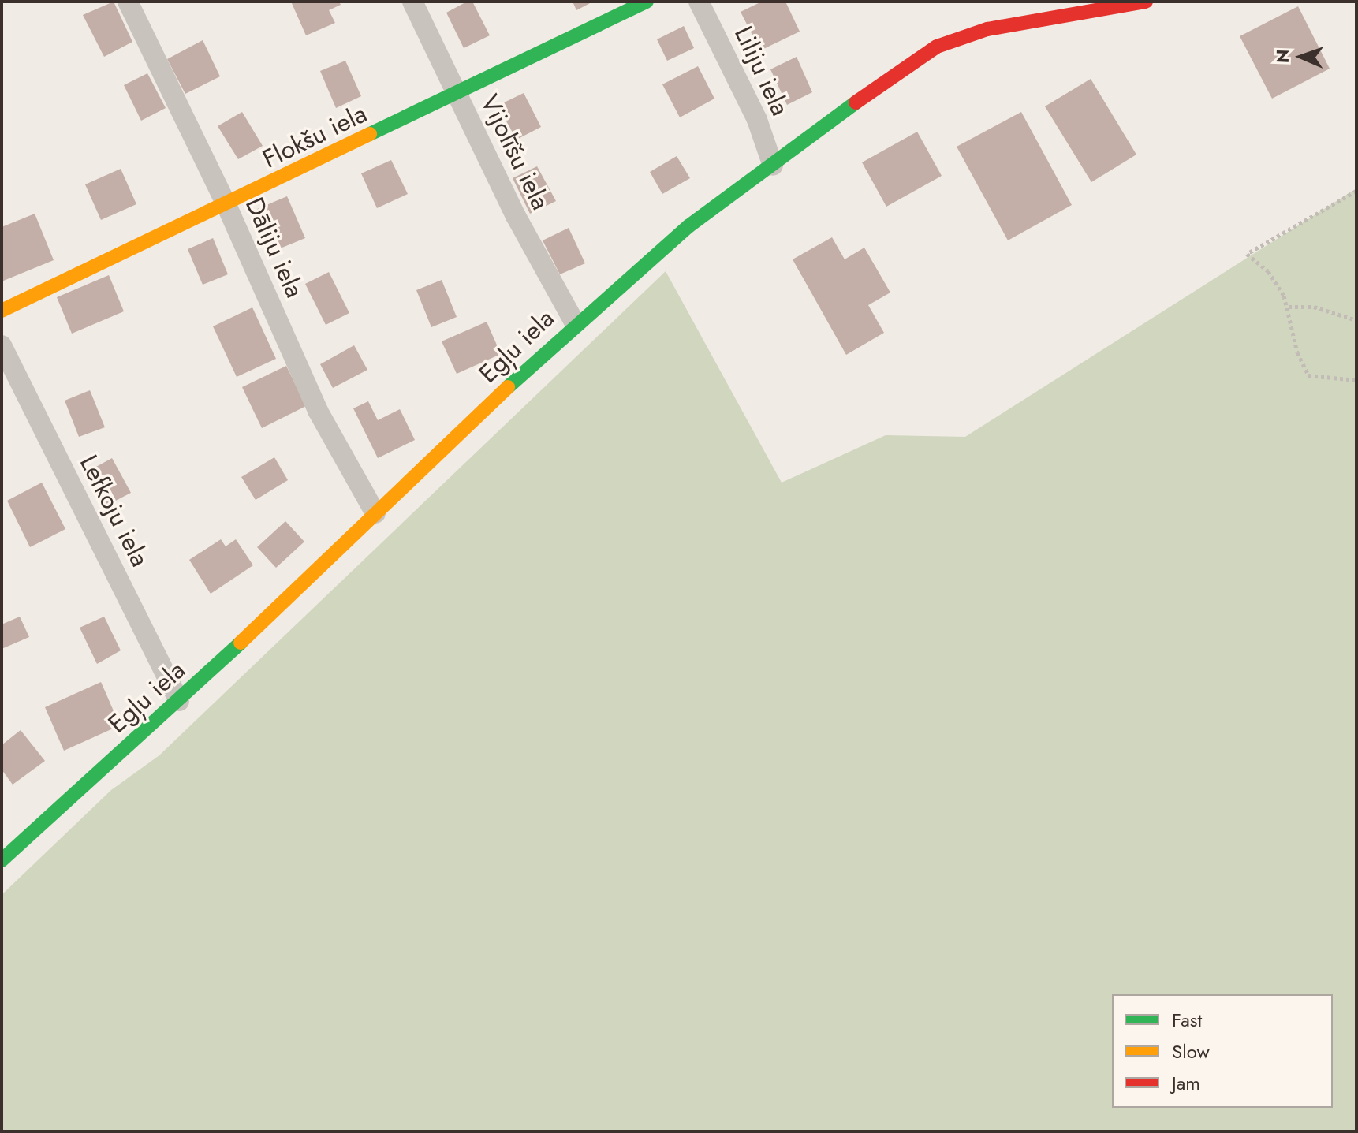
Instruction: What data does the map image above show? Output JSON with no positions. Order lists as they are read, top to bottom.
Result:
{
  "streets": {
    "street": [
      "Liliju iela",
      "Flokšu iela",
      "Vijolīšu iela",
      "Dāliju iela",
      "Egļu iela",
      "Lefkoju iela"
    ]
  },
  "crossings": [
    ["Liliju iela", "Egļu iela"],
    ["Flokšu iela", "Vijolīšu iela"],
    ["Flokšu iela", "Dāliju iela"],
    ["Vijolīšu iela", "Egļu iela"],
    ["Dāliju iela", "Egļu iela"],
    ["Egļu iela", "Lefkoju iela"]
  ],
  "legend": ["Fast", "Slow", "Jam"],
  "north": "left"
}
